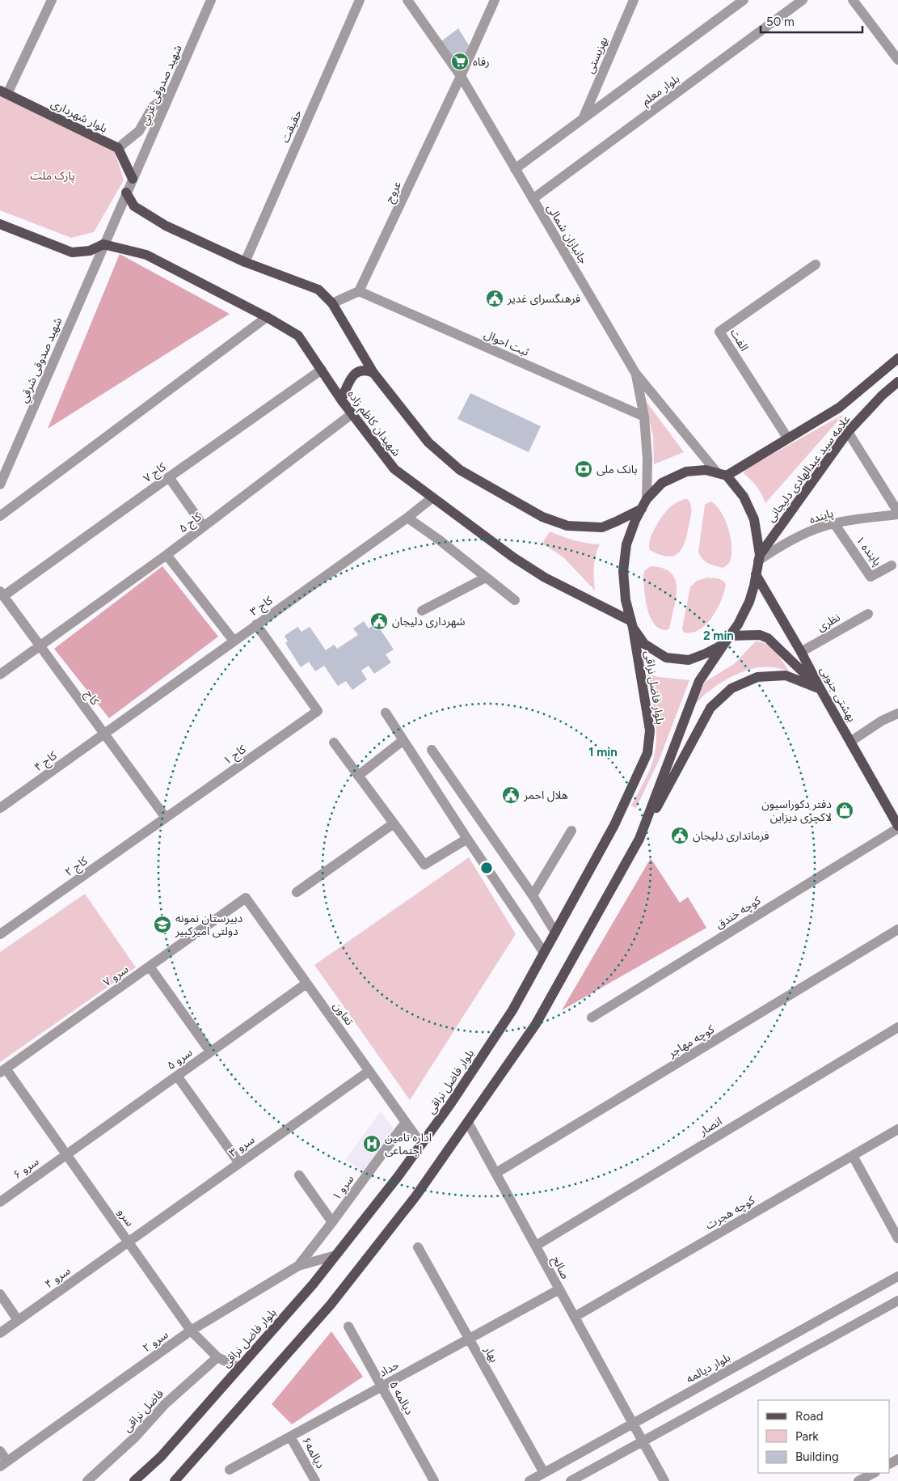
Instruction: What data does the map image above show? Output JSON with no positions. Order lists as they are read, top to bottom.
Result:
{
  "streets": {
    "main road": [
      "بلوار شهرداری",
      "شهیدان کاظم زاده",
      "علامه سید عبدالهادی دلیجانی",
      "بلوار فاضل نراقی",
      "بهشتی جنوبی"
    ],
    "street": [
      "بهزیستی",
      "شهید صدوقی غربي",
      "بلوار معلم",
      "حقیقت",
      "عروج",
      "جانبازان شمالی",
      "الفت",
      "ثبت احوال",
      "شهید صدوقی شرقي",
      "کاج ۷",
      "پاینده",
      "کاج ۵",
      "پاینده ۱",
      "کاج ۳",
      "نظری",
      "کاج",
      "کاج ۱",
      "کاج ۴",
      "کاج ۲",
      "کوچه خندق",
      "سرو ۷",
      "تعاون",
      "کوچه مهاجر",
      "سرو ۵",
      "انصار",
      "سرو ۳",
      "سرو ۶",
      "سرو ۱",
      "کوچه هجرت",
      "سرو",
      "صالح",
      "سرو ۴",
      "سرو ۲",
      "بهار",
      "بلوار دیالمه",
      "حداد",
      "دیالمه ۵",
      "فاضل نراقی",
      "دیالمه۶"
    ]
  },
  "crossings": [
    ["بهزیستی", "بلوار معلم"],
    ["شهید صدوقی غربي", "شهید صدوقی شرقي"],
    ["بلوار معلم", "جانبازان شمالی"],
    ["عروج", "جانبازان شمالی"],
    ["عروج", "ثبت احوال"],
    ["الفت", "علامه سید عبدالهادی دلیجانی"],
    ["شهید صدوقی شرقي", "شهیدان کاظم زاده"],
    ["شهیدان کاظم زاده", "کاج ۷"],
    ["شهیدان کاظم زاده", "کاج ۵"],
    ["شهیدان کاظم زاده", "کاج ۳"],
    ["شهیدان کاظم زاده", "بلوار فاضل نراقی"],
    ["علامه سید عبدالهادی دلیجانی", "پاینده"],
    ["علامه سید عبدالهادی دلیجانی", "بلوار فاضل نراقی"],
    ["کاج ۷", "کاج"],
    ["پاینده", "پاینده ۱"],
    ["پاینده", "بلوار فاضل نراقی"],
    ["کاج ۵", "کاج"],
    ["کاج ۳", "کاج"],
    ["کاج ۳", "کاج ۱"],
    ["کاج ۳", "کاج ۴"],
    ["نظری", "بهشتی جنوبی"],
    ["بلوار فاضل نراقی", "بهشتی جنوبی"],
    ["بلوار فاضل نراقی", "تعاون"],
    ["بلوار فاضل نراقی", "سرو"],
    ["بلوار فاضل نراقی", "صالح"],
    ["بلوار فاضل نراقی", "سرو ۲"],
    ["بهشتی جنوبی", "کوچه خندق"],
    ["کاج", "کاج ۱"],
    ["کاج", "کاج ۴"],
    ["کاج", "کاج ۲"],
    ["کاج ۱", "کاج ۲"],
    ["سرو ۷", "تعاون"],
    ["سرو ۷", "سرو"],
    ["تعاون", "سرو ۵"],
    ["تعاون", "سرو ۳"],
    ["تعاون", "سرو ۱"],
    ["کوچه مهاجر", "صالح"],
    ["سرو ۵", "سرو ۶"],
    ["سرو ۵", "سرو"],
    ["انصار", "صالح"],
    ["سرو ۳", "سرو"],
    ["سرو ۳", "سرو ۴"],
    ["سرو ۶", "سرو"],
    ["سرو ۱", "سرو ۲"],
    ["کوچه هجرت", "صالح"],
    ["سرو", "سرو ۴"],
    ["سرو", "سرو ۲"],
    ["سرو", "فاضل نراقی"],
    ["صالح", "بلوار دیالمه"],
    ["صالح", "حداد"],
    ["بهار", "بلوار دیالمه"],
    ["بهار", "حداد"],
    ["حداد", "دیالمه ۵"],
    ["حداد", "دیالمه۶"]
  ],
  "parks": ["پارک ملت"],
  "places": {
    "supermarket": ["رفاه"],
    "public building": [
      "فرهنگسرای غدیر",
      "شهرداری دلیجان",
      "هلال احمر",
      "فرمانداری دلیجان"
    ],
    "bank": ["بانک ملی"],
    "shop": ["دفتر دکوراسیون لاکچری دیزاین"],
    "school or university": ["دبیرستان نمونه دولتی امیرکبیر"],
    "hospital": ["اداره تامین اجتماعی"]
  },
  "legend": ["Road", "Park", "Building"],
  "scale_bar": "50 m",
  "rings": ["2 min", "1 min"]
}
